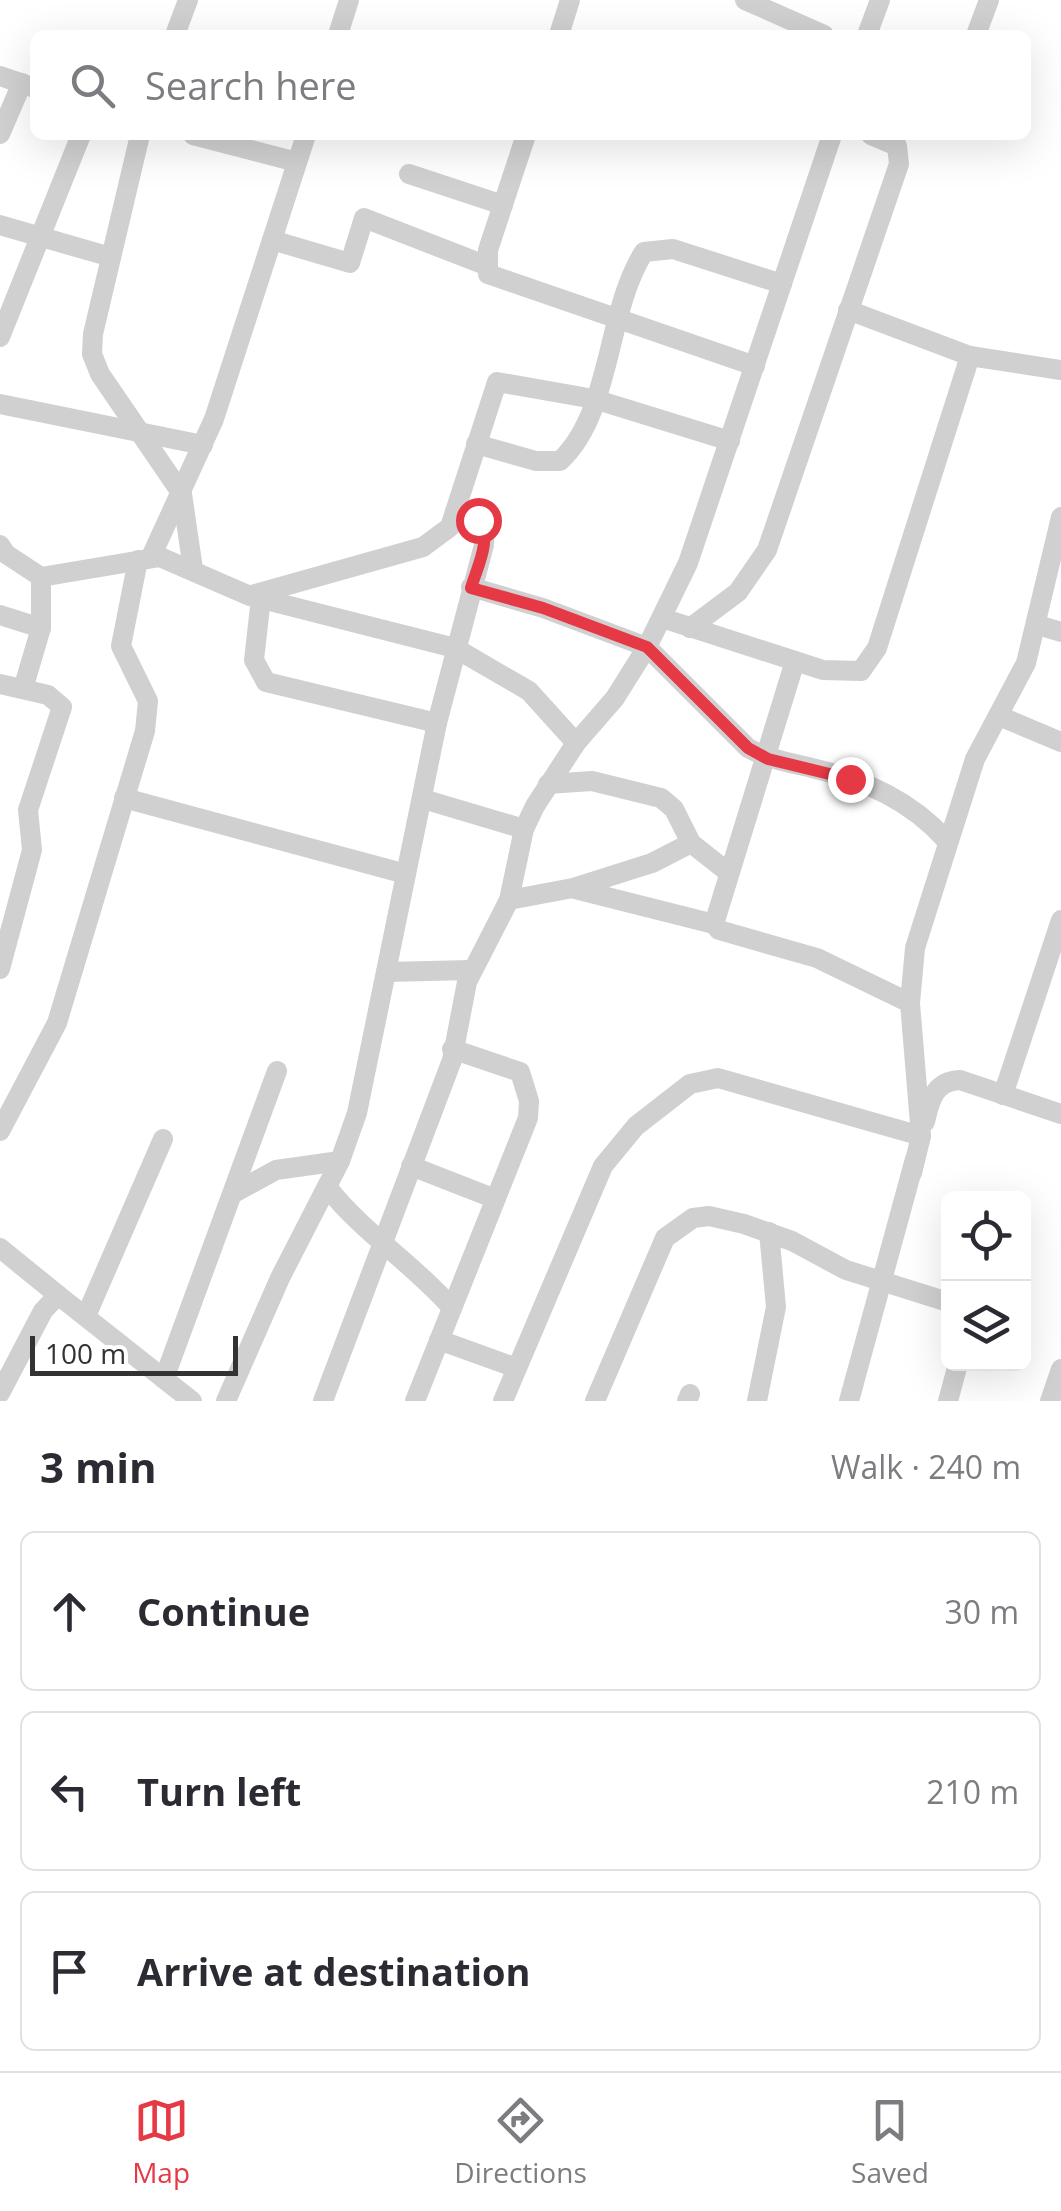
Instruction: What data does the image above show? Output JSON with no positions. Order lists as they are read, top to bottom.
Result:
{
  "scale_bar": "100 m",
  "page": {
    "search": "Search here",
    "scale": "100 m",
    "heading": ["3 min", "Walk · 240 m"],
    "list": [
      ["Continue", "30 m"],
      ["Turn left", "210 m"],
      "Arrive at destination"
    ],
    "nav": ["Map", "Directions", "Saved"]
  }
}
